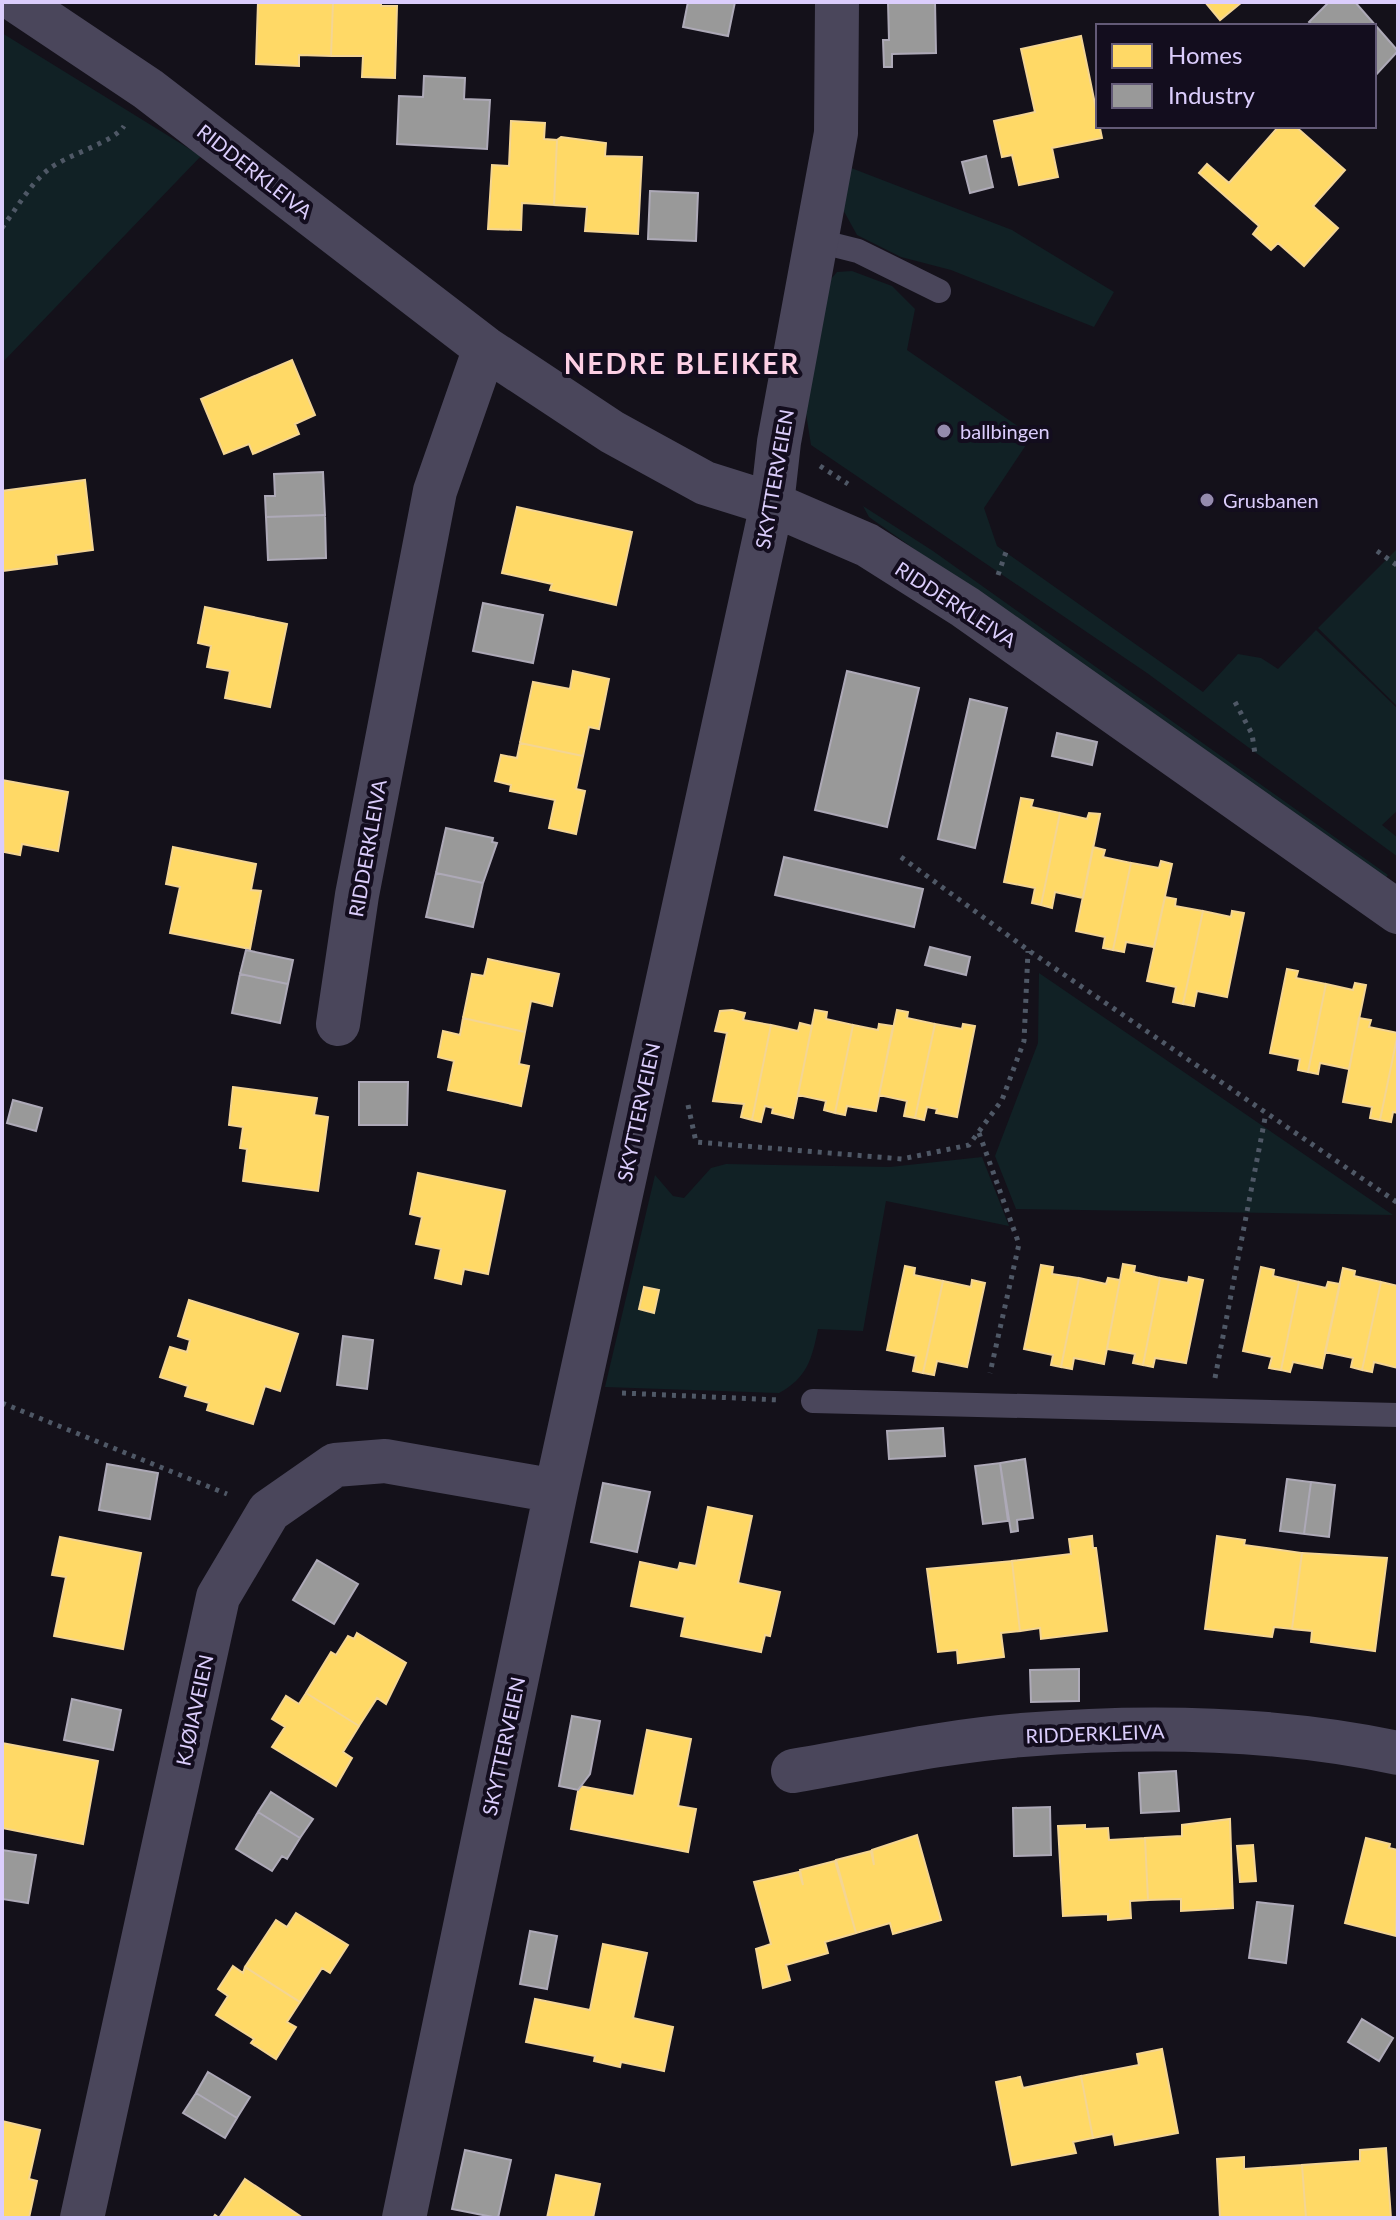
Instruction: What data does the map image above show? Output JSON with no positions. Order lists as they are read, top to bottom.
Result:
{
  "streets": {
    "street": ["RIDDERKLEIVA", "SKYTTERVEIEN", "KJØIAVEIEN"]
  },
  "crossings": [
    ["RIDDERKLEIVA", "SKYTTERVEIEN"],
    ["SKYTTERVEIEN", "KJØIAVEIEN"]
  ],
  "districts": ["NEDRE BLEIKER"],
  "places": ["ballbingen", "Grusbanen"],
  "legend": ["Homes", "Industry"]
}
